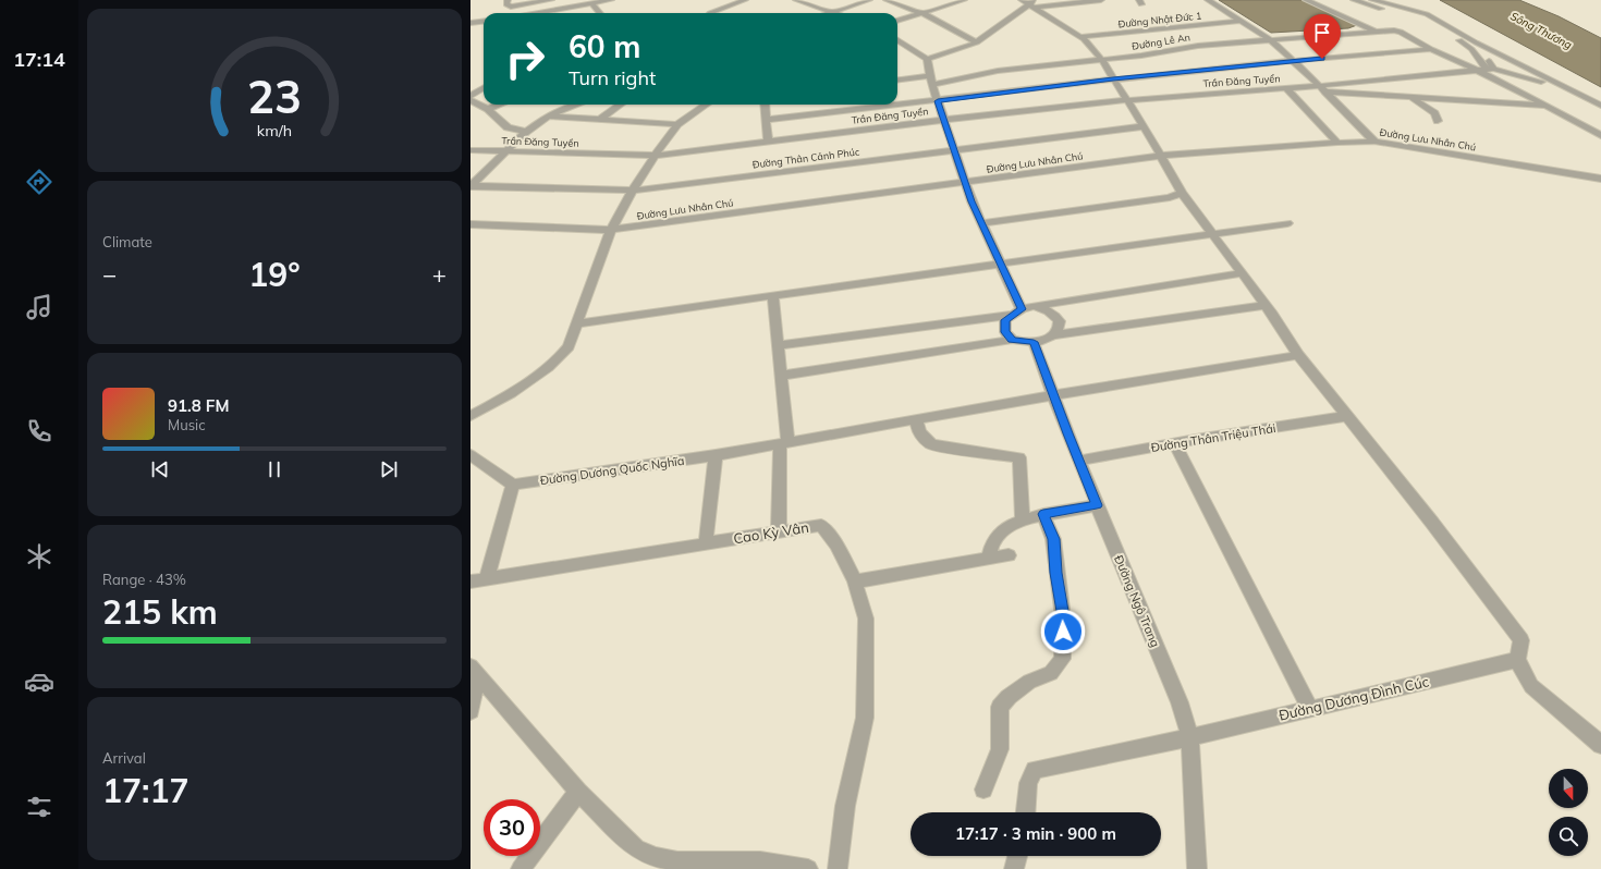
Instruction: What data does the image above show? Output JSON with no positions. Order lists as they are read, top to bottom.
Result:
{
  "streets": {
    "street": [
      "Đường Nhật Đức 1",
      "Đường Lê An",
      "Trần Đăng Tuyển",
      "Đường Lưu Nhân Chú",
      "Đường Thân Cảnh Phúc",
      "Đường Thân Triệu Thái",
      "Đường Dương Quốc Nghĩa",
      "Cao Kỳ Vân",
      "Đường Ngô Trang",
      "Đường Dương Đình Cúc"
    ]
  },
  "crossings": [
    ["Đường Thân Triệu Thái", "Đường Ngô Trang"],
    ["Đường Dương Quốc Nghĩa", "Đường Ngô Trang"],
    ["Đường Ngô Trang", "Đường Dương Đình Cúc"]
  ],
  "water": ["Sông Thương"],
  "north": "bottom",
  "page": {
    "tabs": "17:14",
    "turn": ["60 m", "Turn right"],
    "tile": [
      "Climate",
      ["Range · 43%", "215 km"],
      ["Arrival", "17:17"]
    ],
    "heat": ["−", "19°", "+"],
    "song": ["91.8 FM", "Music"],
    "limit": "30",
    "trip": "17:17 · 3 min · 900 m",
    "gauge": ["23", "km/h"]
  }
}
